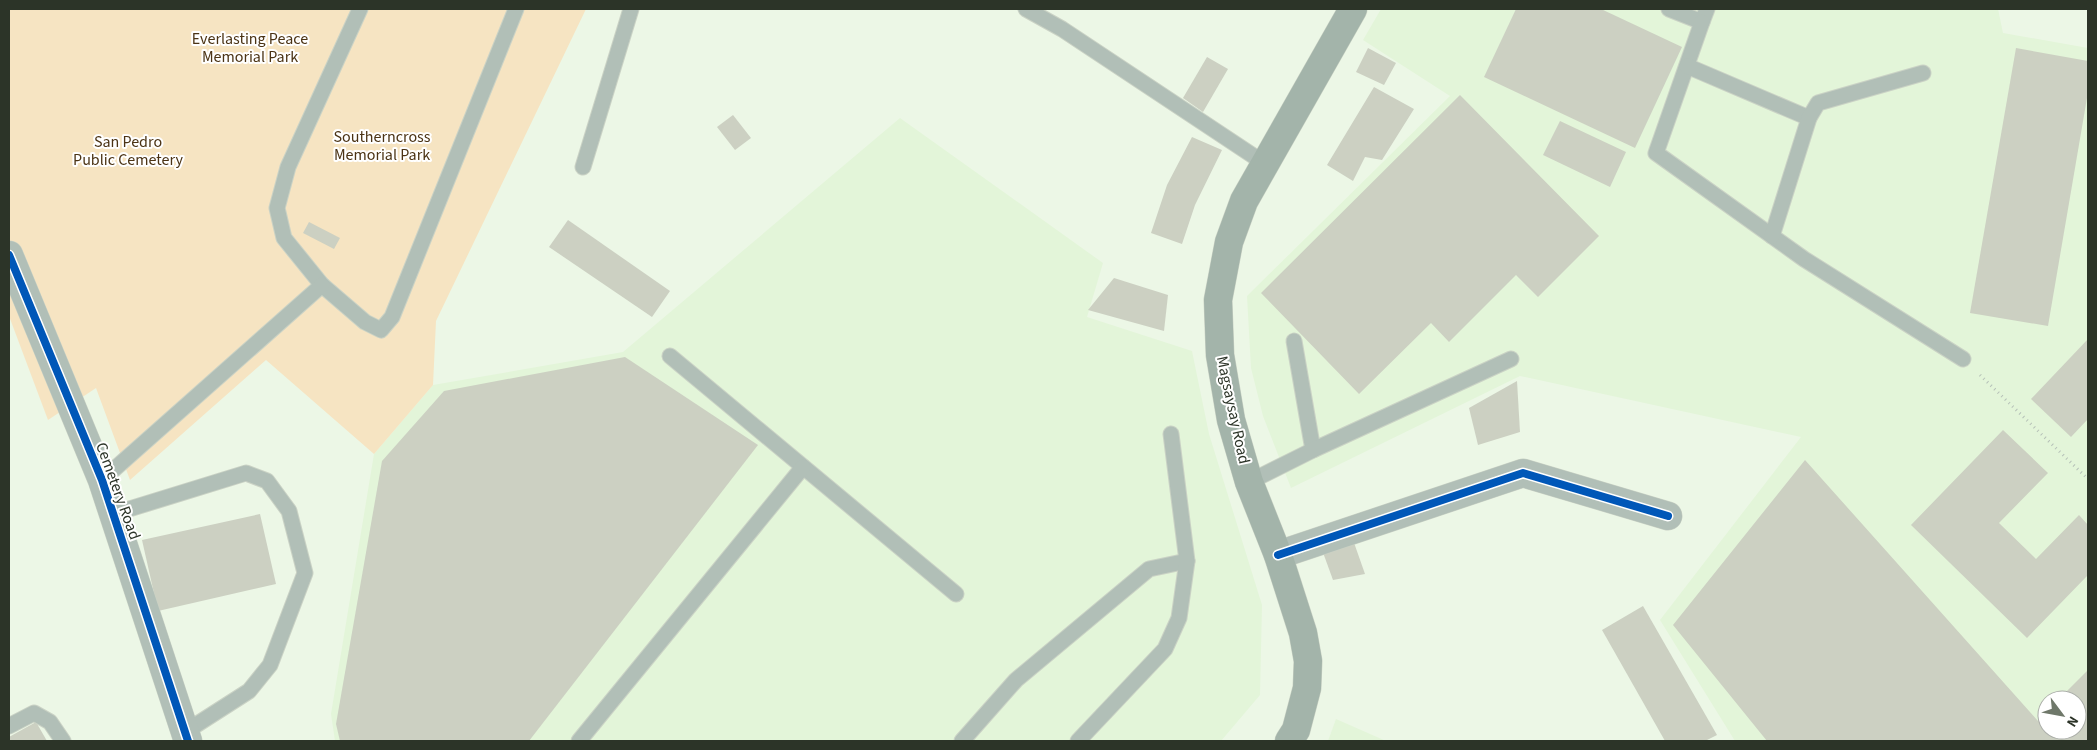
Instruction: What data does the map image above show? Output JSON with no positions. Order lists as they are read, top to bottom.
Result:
{
  "streets": {
    "main road": ["Magsaysay Road"],
    "street": ["Cemetery Road"]
  },
  "parks": ["Everlasting Peace Memorial Park", "Southerncross Memorial Park", "San Pedro Public Cemetery"],
  "north": "bottom right"
}
